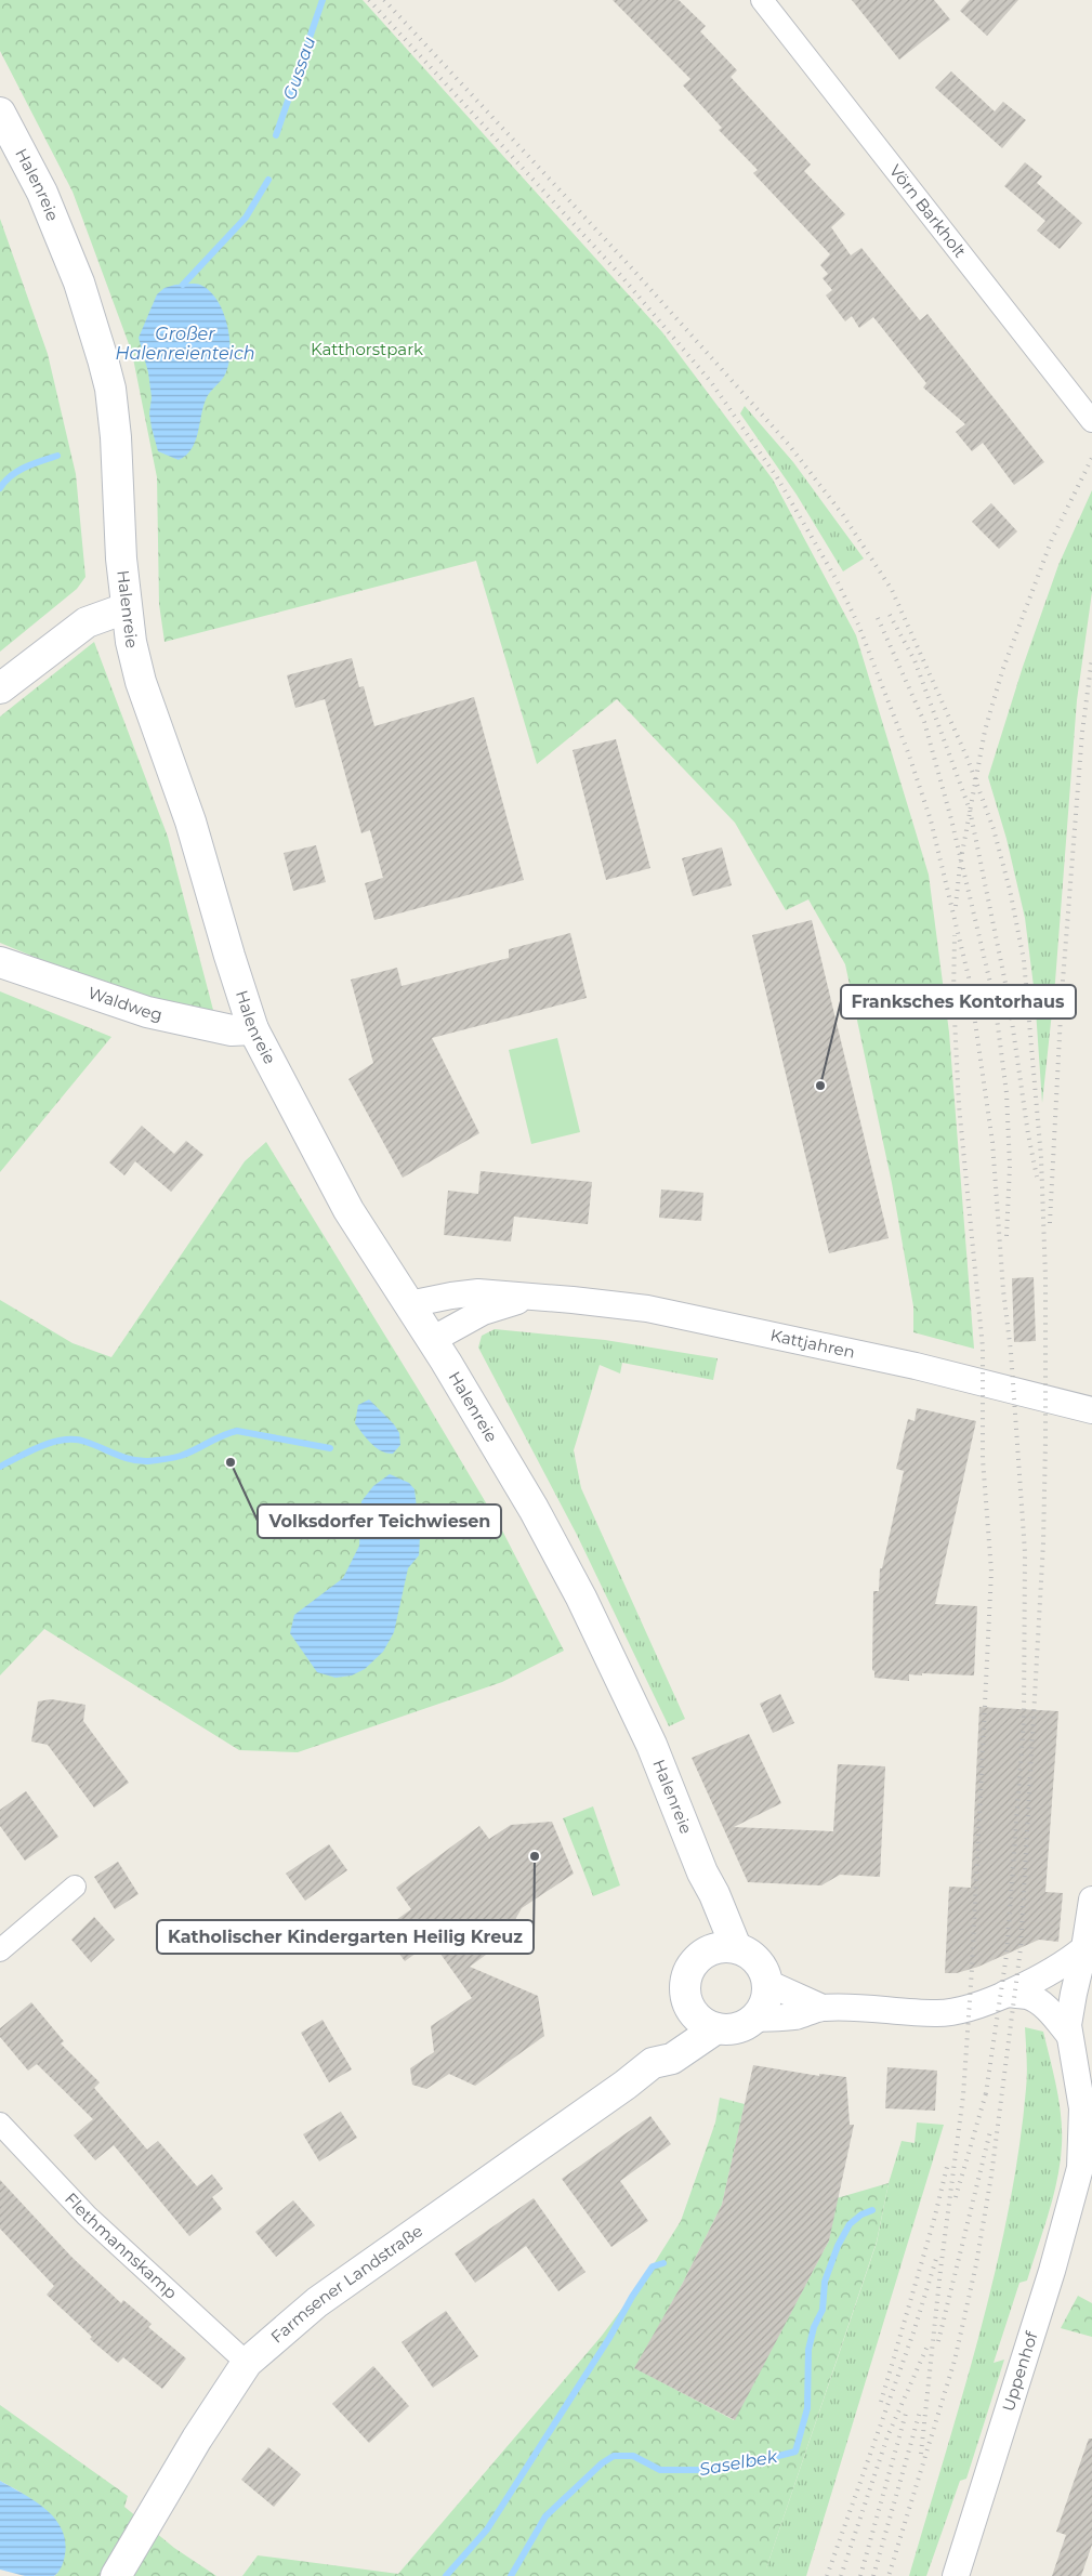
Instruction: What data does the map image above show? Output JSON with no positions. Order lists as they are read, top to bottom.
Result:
{
  "streets": {
    "main road": ["Halenreie", "Waldweg", "Farmsener Landstraße"],
    "street": [
      "Vörn Barkholt",
      "Kattjahren",
      "Flethmannskamp",
      "Uppenhof"
    ]
  },
  "crossings": [
    ["Halenreie", "Waldweg"],
    ["Halenreie", "Kattjahren"],
    ["Halenreie", "Farmsener Landstraße"],
    ["Flethmannskamp", "Farmsener Landstraße"]
  ],
  "water": ["Gussau", "Großer Halenreienteich", "Saselbek"],
  "parks": ["Katthorstpark"],
  "places": ["Franksches Kontorhaus", "Volksdorfer Teichwiesen", "Katholischer Kindergarten Heilig Kreuz"]
}
